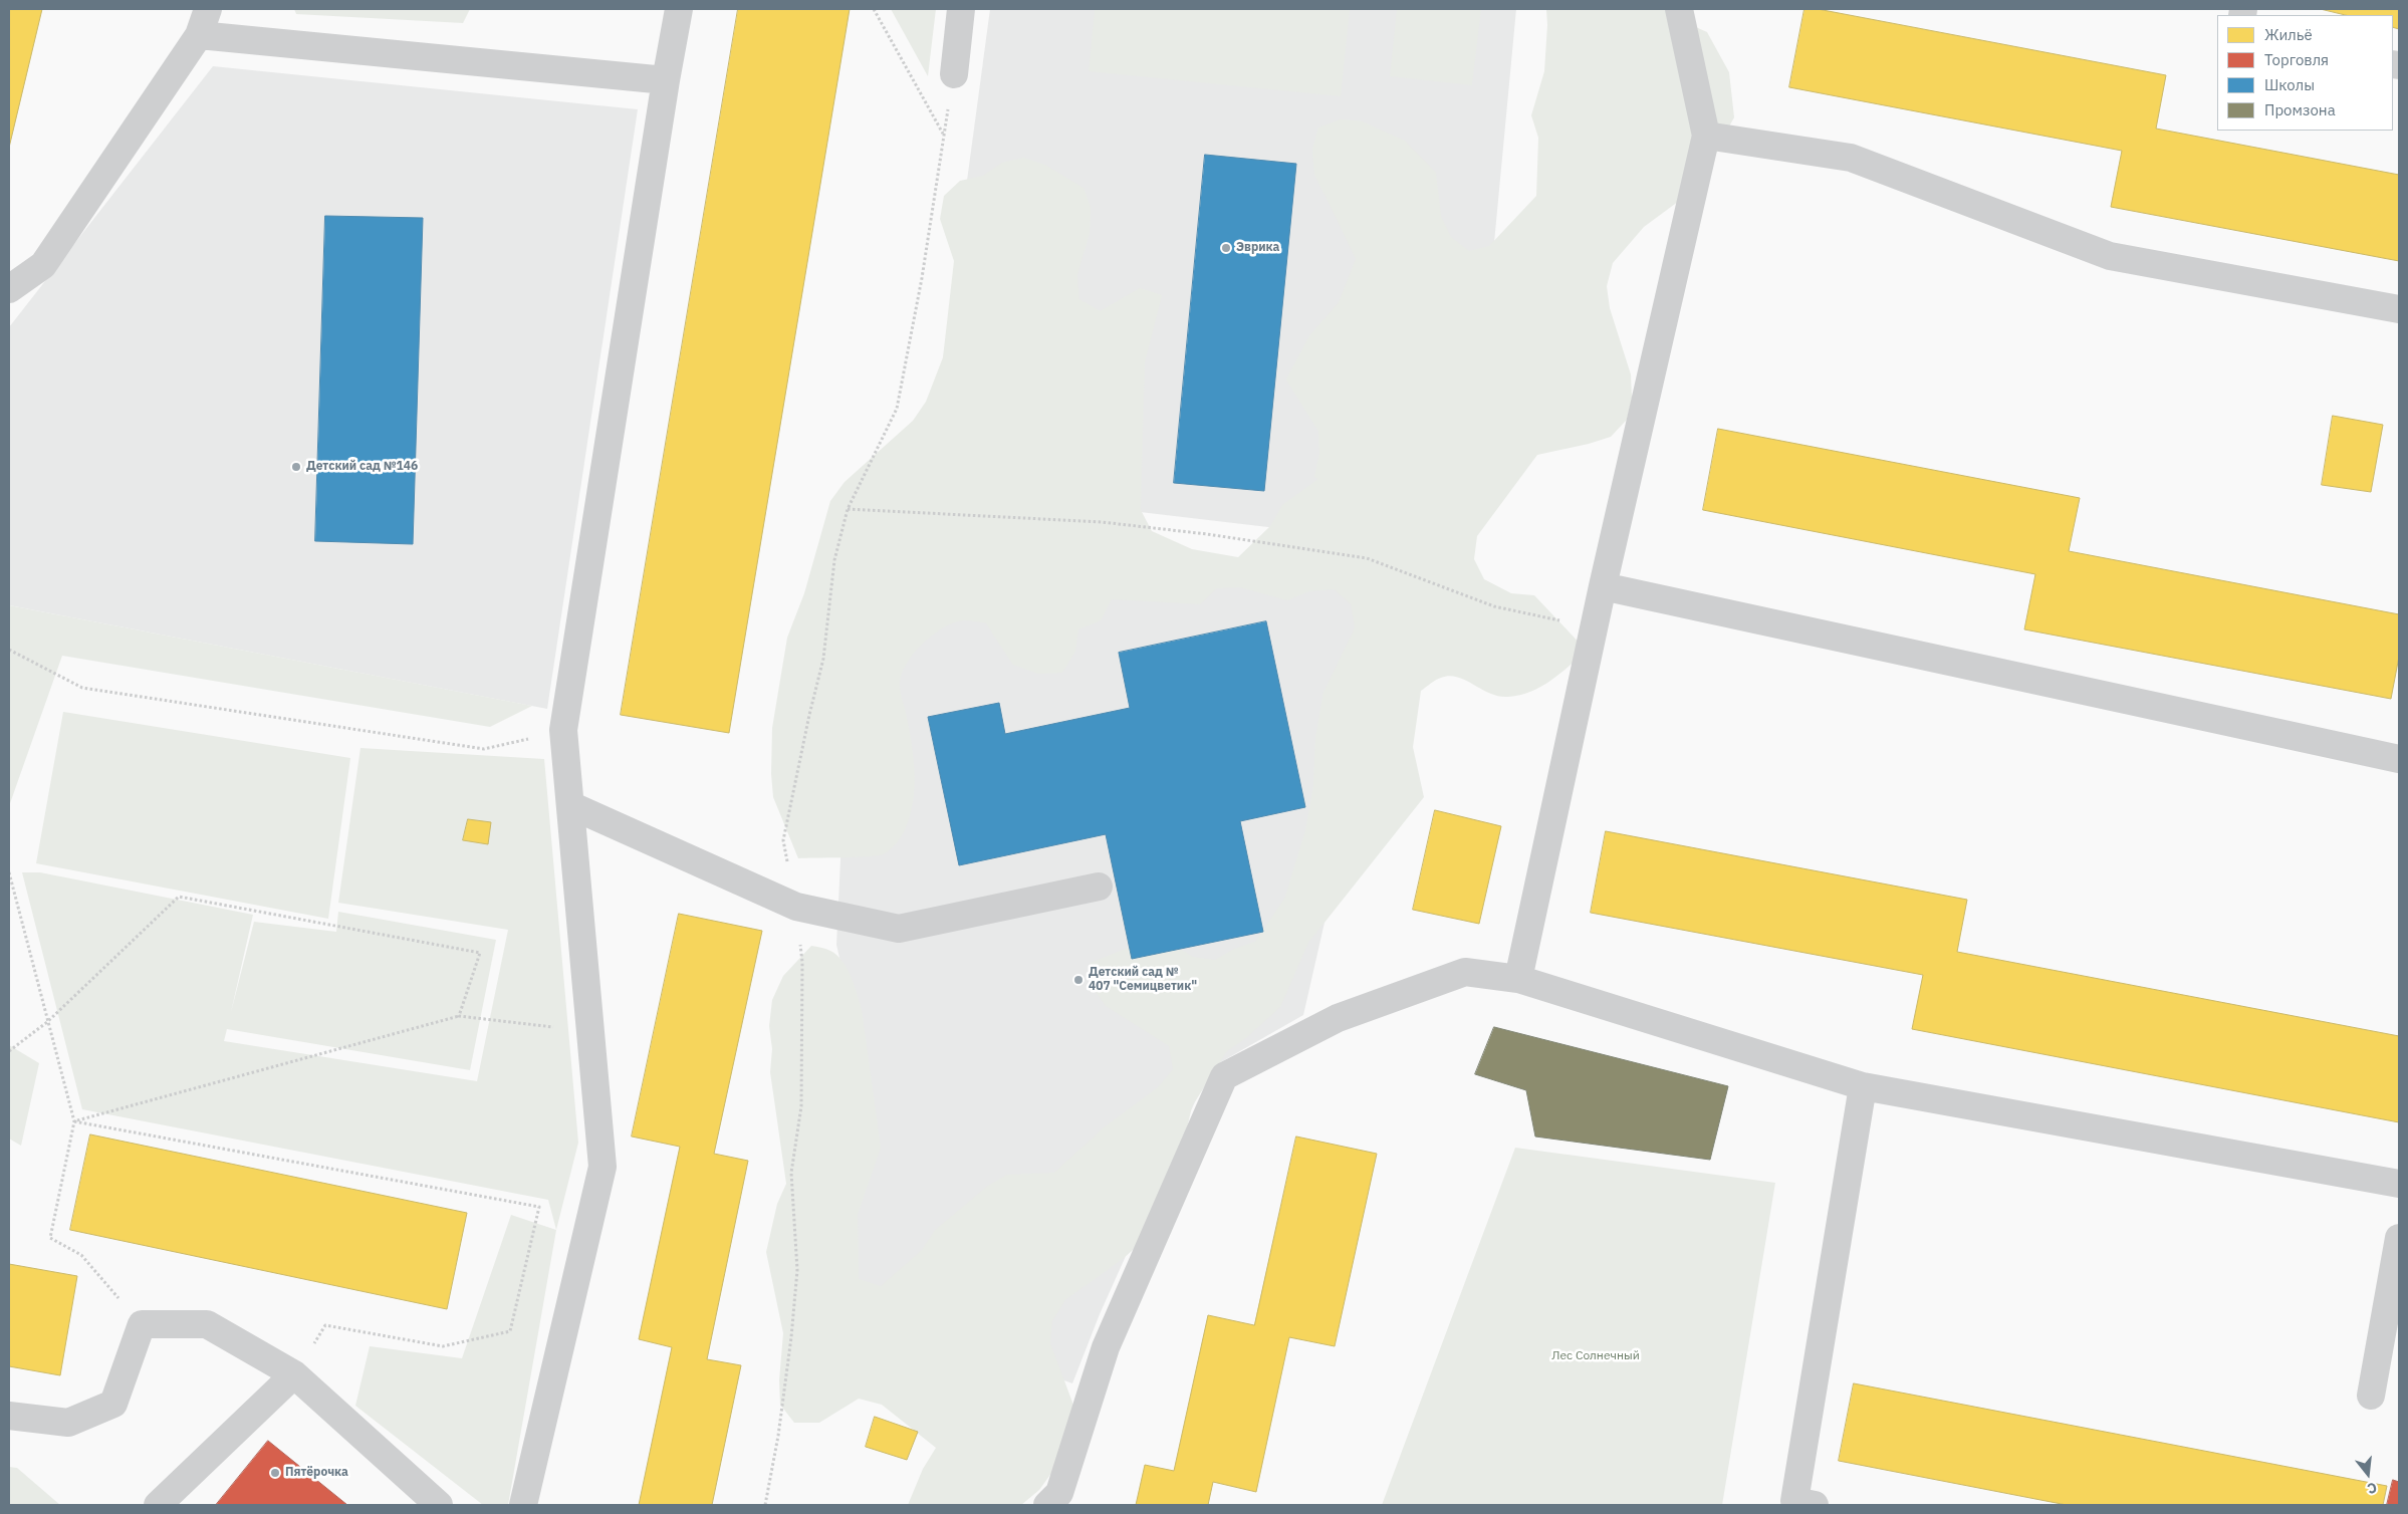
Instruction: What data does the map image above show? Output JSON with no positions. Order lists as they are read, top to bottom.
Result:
{
  "parks": ["Лес Солнечный"],
  "places": [
    "Эврика",
    "Детский сад №146",
    "Детский сад № 407 \"Семицветик\"",
    "Пятёрочка"
  ],
  "legend": [
    "Жильё",
    "Торговля",
    "Школы",
    "Промзона"
  ],
  "north": "bottom"
}
